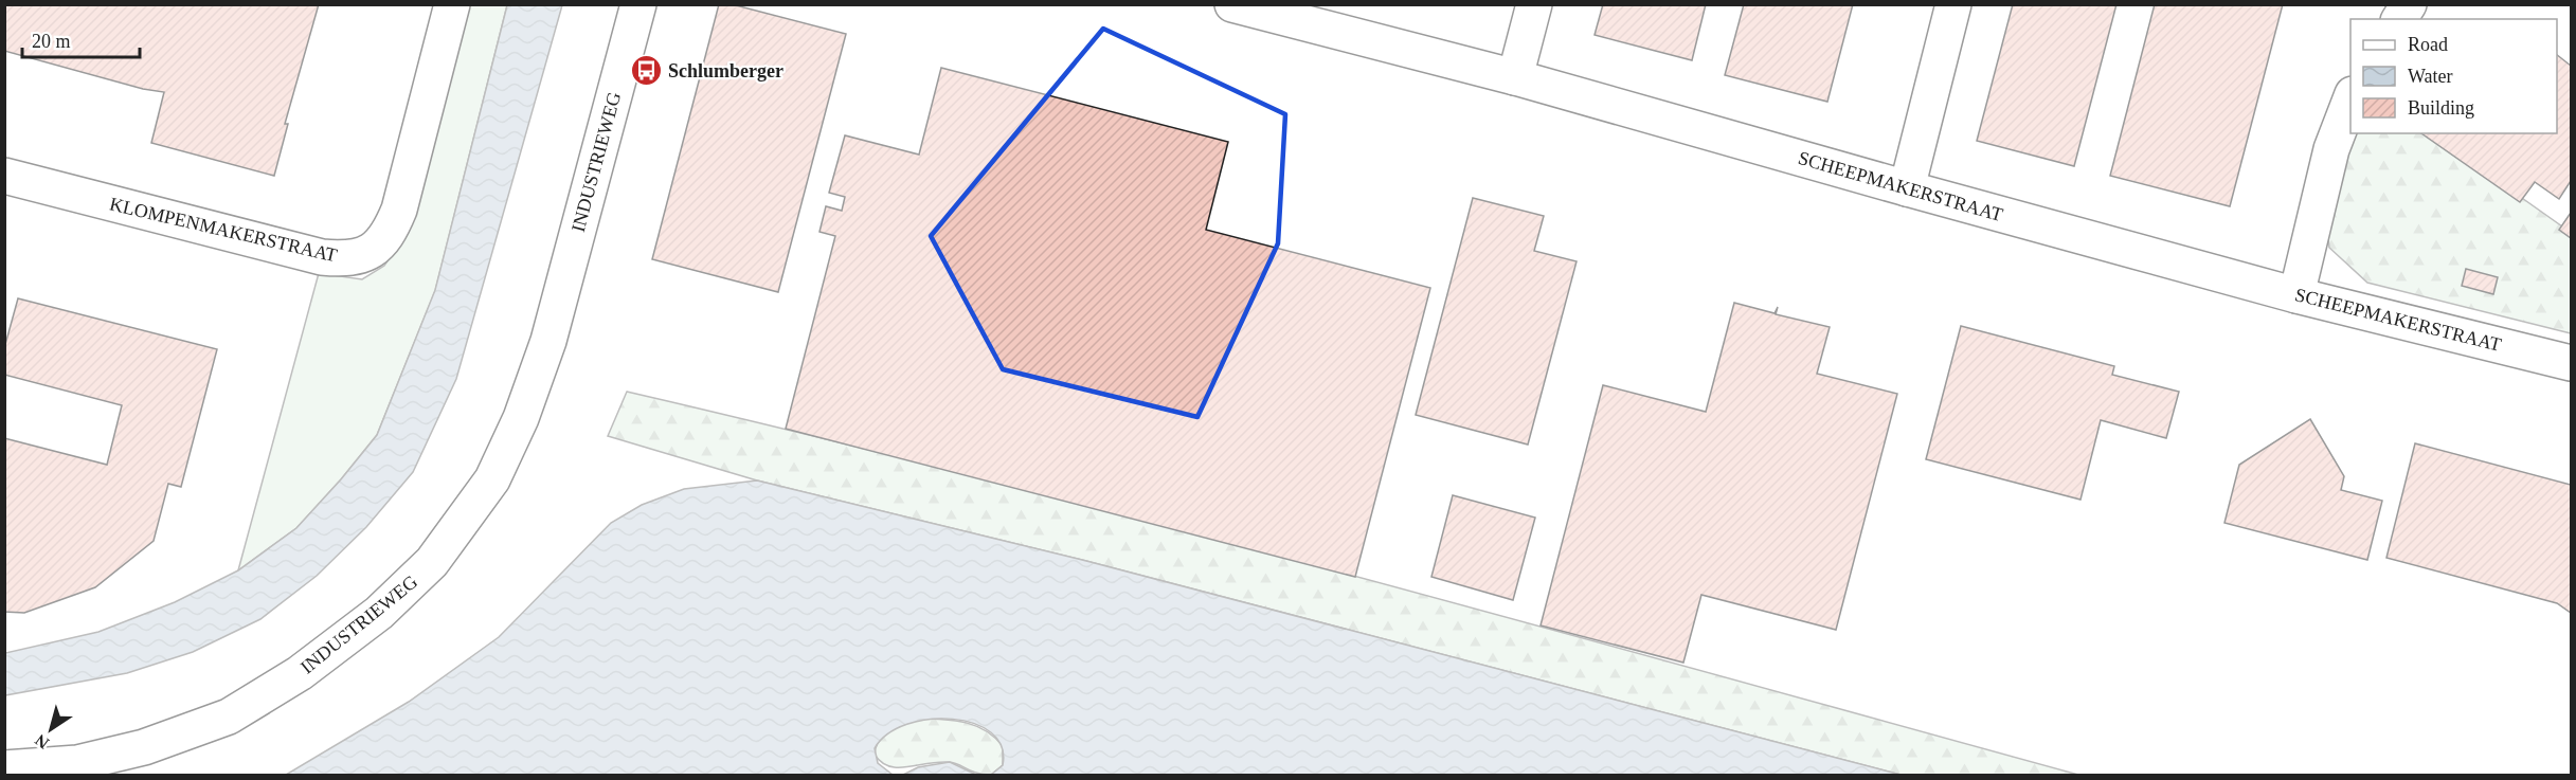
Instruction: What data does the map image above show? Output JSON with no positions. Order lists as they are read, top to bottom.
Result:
{
  "streets": {
    "street": ["INDUSTRIEWEG", "SCHEEPMAKERSTRAAT", "KLOMPENMAKERSTRAAT"]
  },
  "places": {
    "bus stop": ["Schlumberger"]
  },
  "legend": ["Road", "Water", "Building"],
  "scale_bar": "20 m",
  "north": "bottom left"
}
